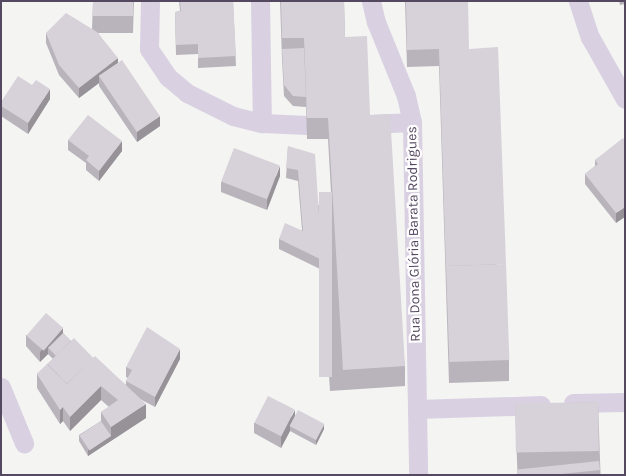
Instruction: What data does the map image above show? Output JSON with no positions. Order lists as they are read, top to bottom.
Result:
{
  "streets": {
    "street": ["Rua Dona Glória Barata Rodrigues"]
  }
}
